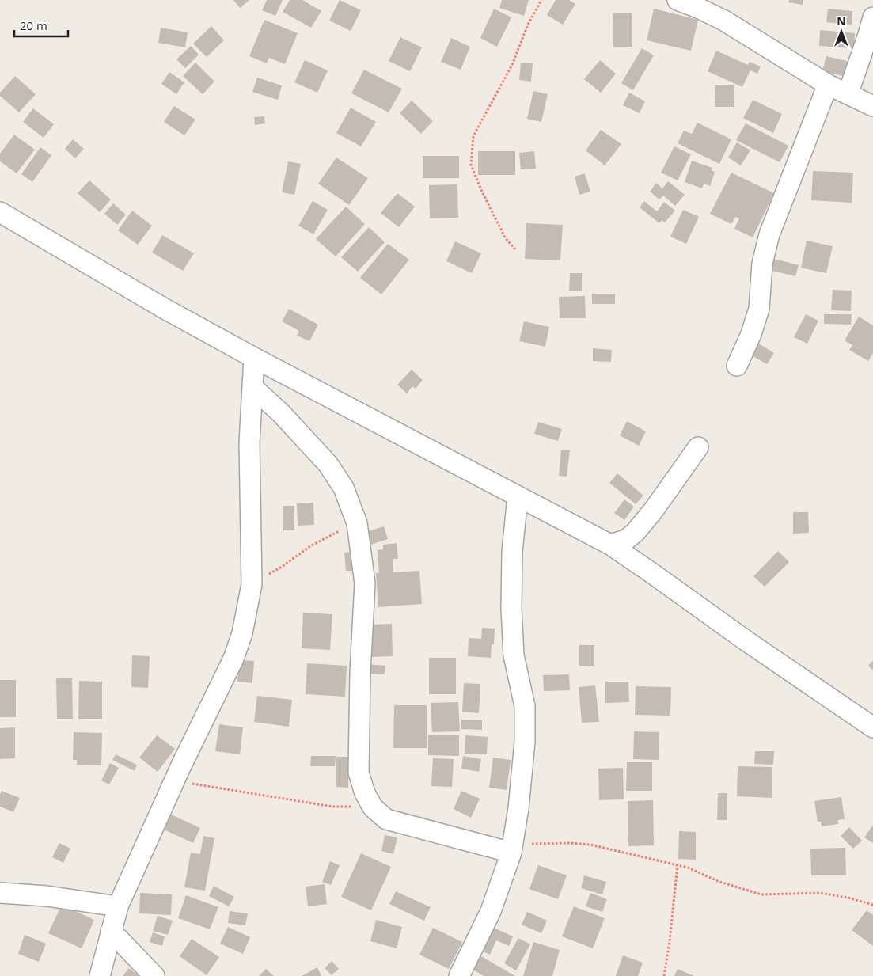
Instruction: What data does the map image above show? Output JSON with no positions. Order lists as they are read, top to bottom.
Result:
{
  "scale_bar": "20 m",
  "north": "top"
}
